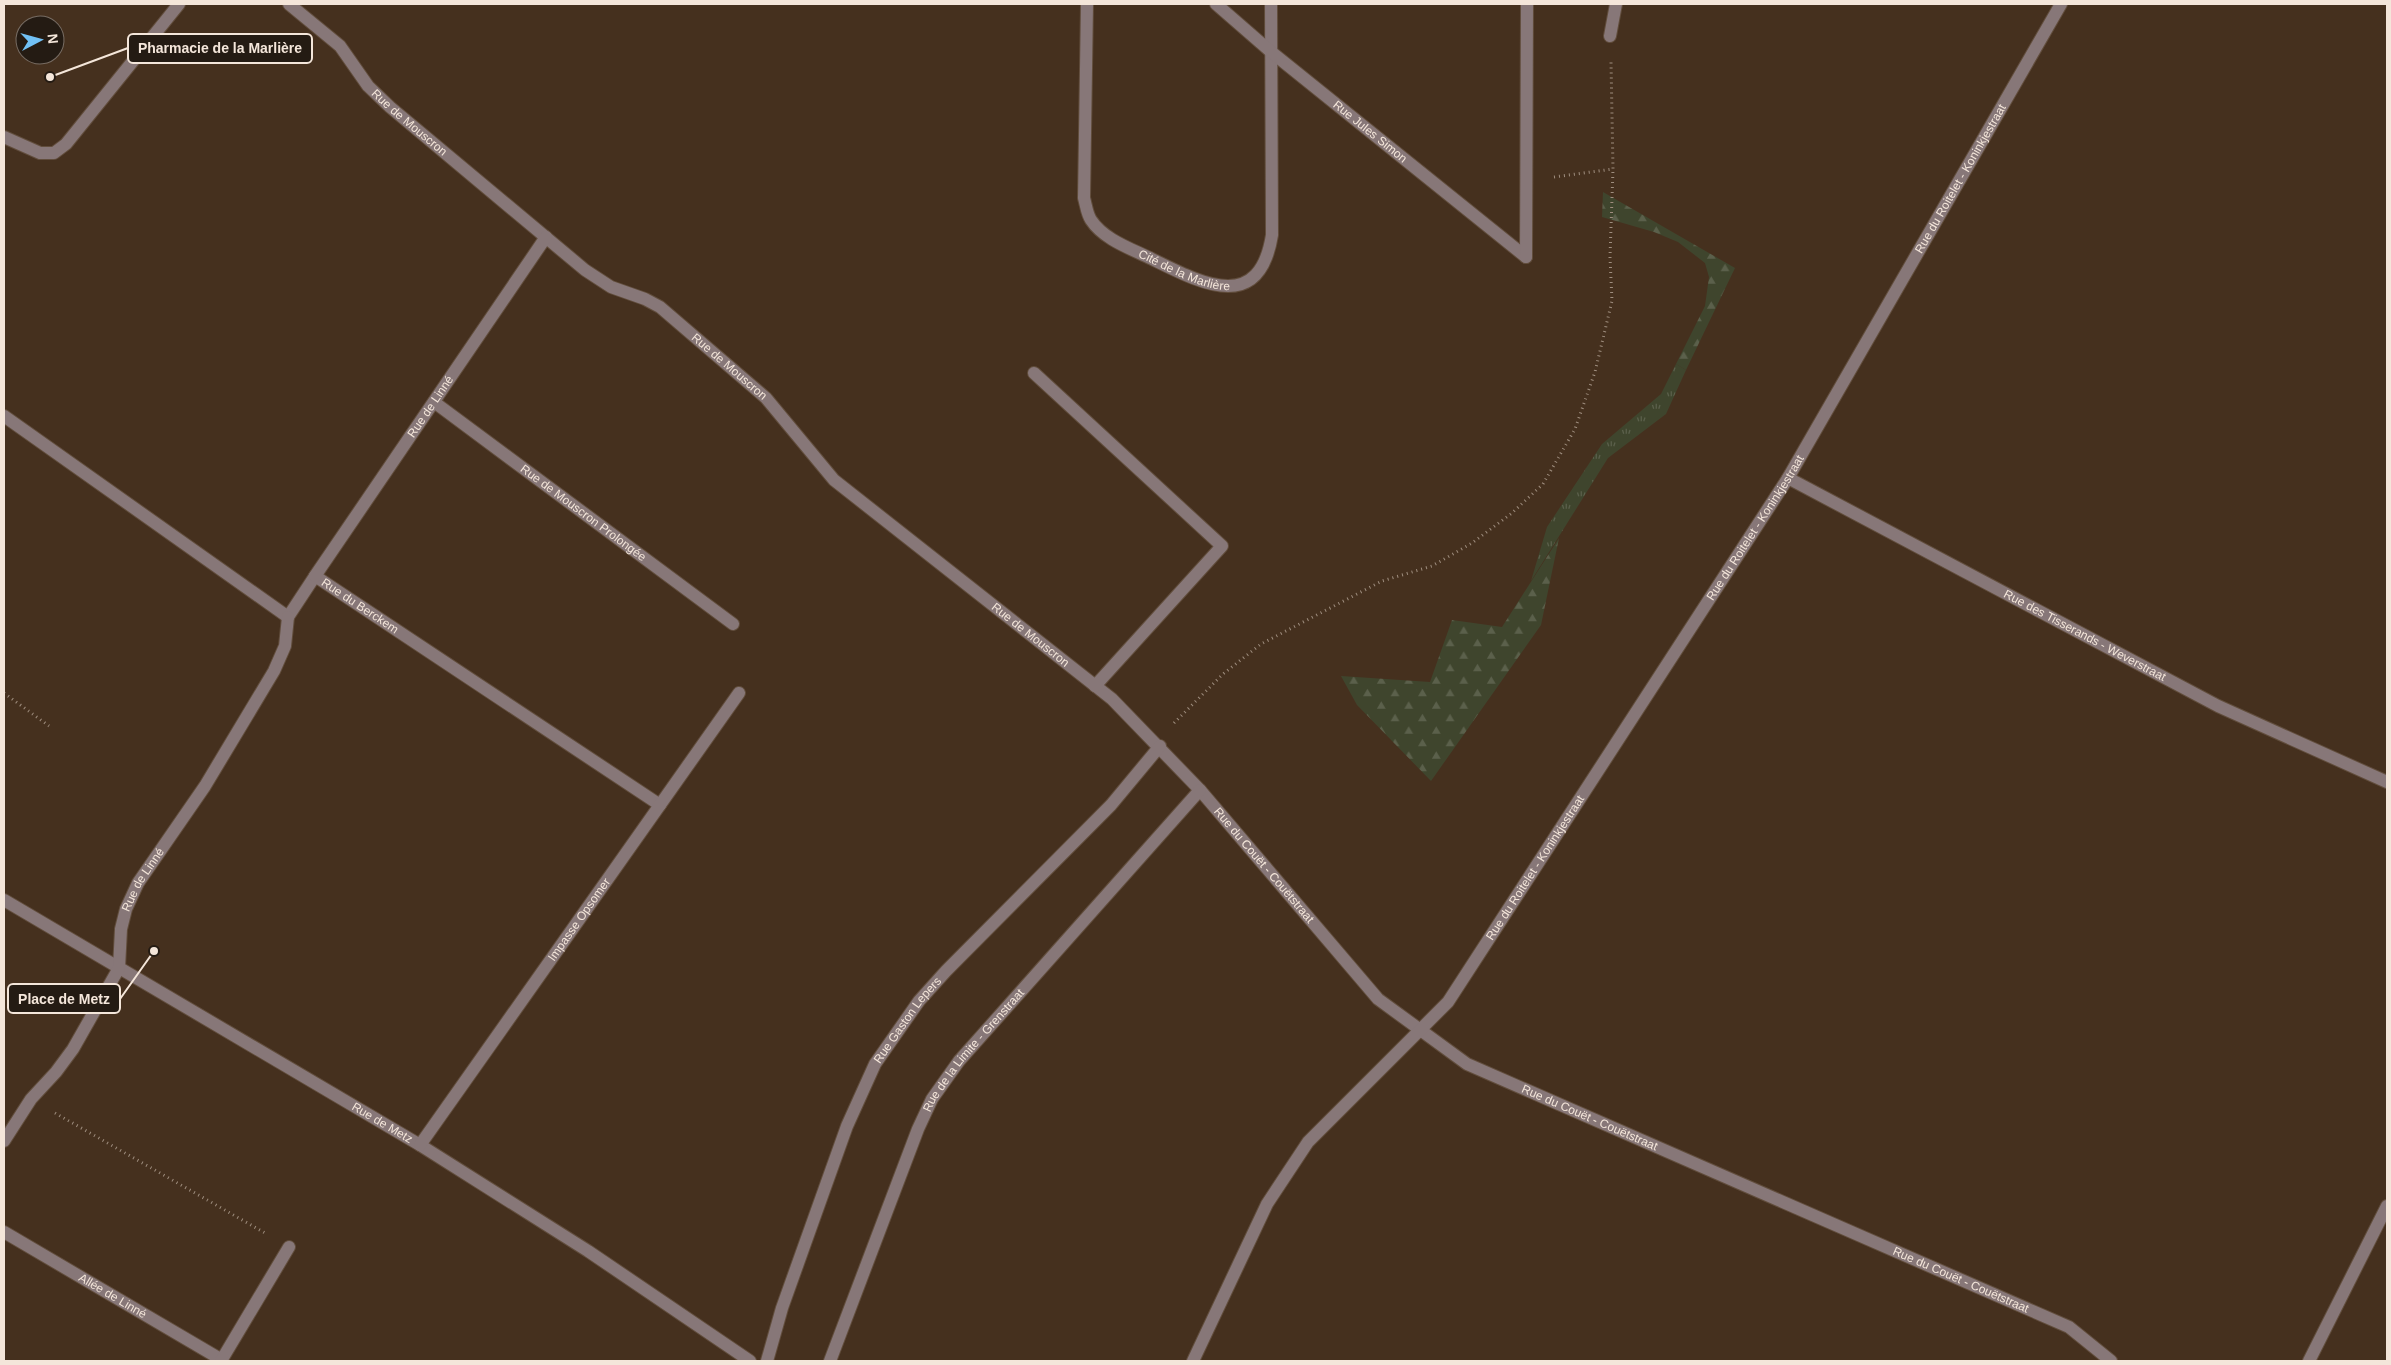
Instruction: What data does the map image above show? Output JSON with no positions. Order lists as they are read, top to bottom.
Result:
{
  "streets": {
    "street": [
      "Rue de Mouscron",
      "Rue Jules Simon",
      "Rue du Roitelet - Koninkjestraat",
      "Cité de la Marlière",
      "Rue de Linné",
      "Rue de Mouscron Prolongée",
      "Rue du Berckem",
      "Rue des Tisserands - Weverstraat",
      "Rue du Couët - Couëtstraat",
      "Impasse Opsomer",
      "Rue Gaston Lepers",
      "Rue de la Limite - Grenstraat",
      "Rue de Metz",
      "Allée de Linné"
    ]
  },
  "crossings": [
    ["Rue de Mouscron", "Rue de Linné"],
    ["Rue de Mouscron", "Rue du Couët - Couëtstraat"],
    ["Rue de Mouscron", "Rue Gaston Lepers"],
    ["Rue Jules Simon", "Cité de la Marlière"],
    ["Rue du Roitelet - Koninkjestraat", "Rue des Tisserands - Weverstraat"],
    ["Rue du Roitelet - Koninkjestraat", "Rue du Couët - Couëtstraat"],
    ["Rue de Linné", "Rue de Mouscron Prolongée"],
    ["Rue de Linné", "Rue du Berckem"],
    ["Rue de Linné", "Rue de Metz"],
    ["Rue du Berckem", "Impasse Opsomer"],
    ["Rue du Couët - Couëtstraat", "Rue Gaston Lepers"],
    ["Rue du Couët - Couëtstraat", "Rue de la Limite - Grenstraat"],
    ["Impasse Opsomer", "Rue de Metz"]
  ],
  "places": ["Pharmacie de la Marlière", "Place de Metz"],
  "north": "right"
}
